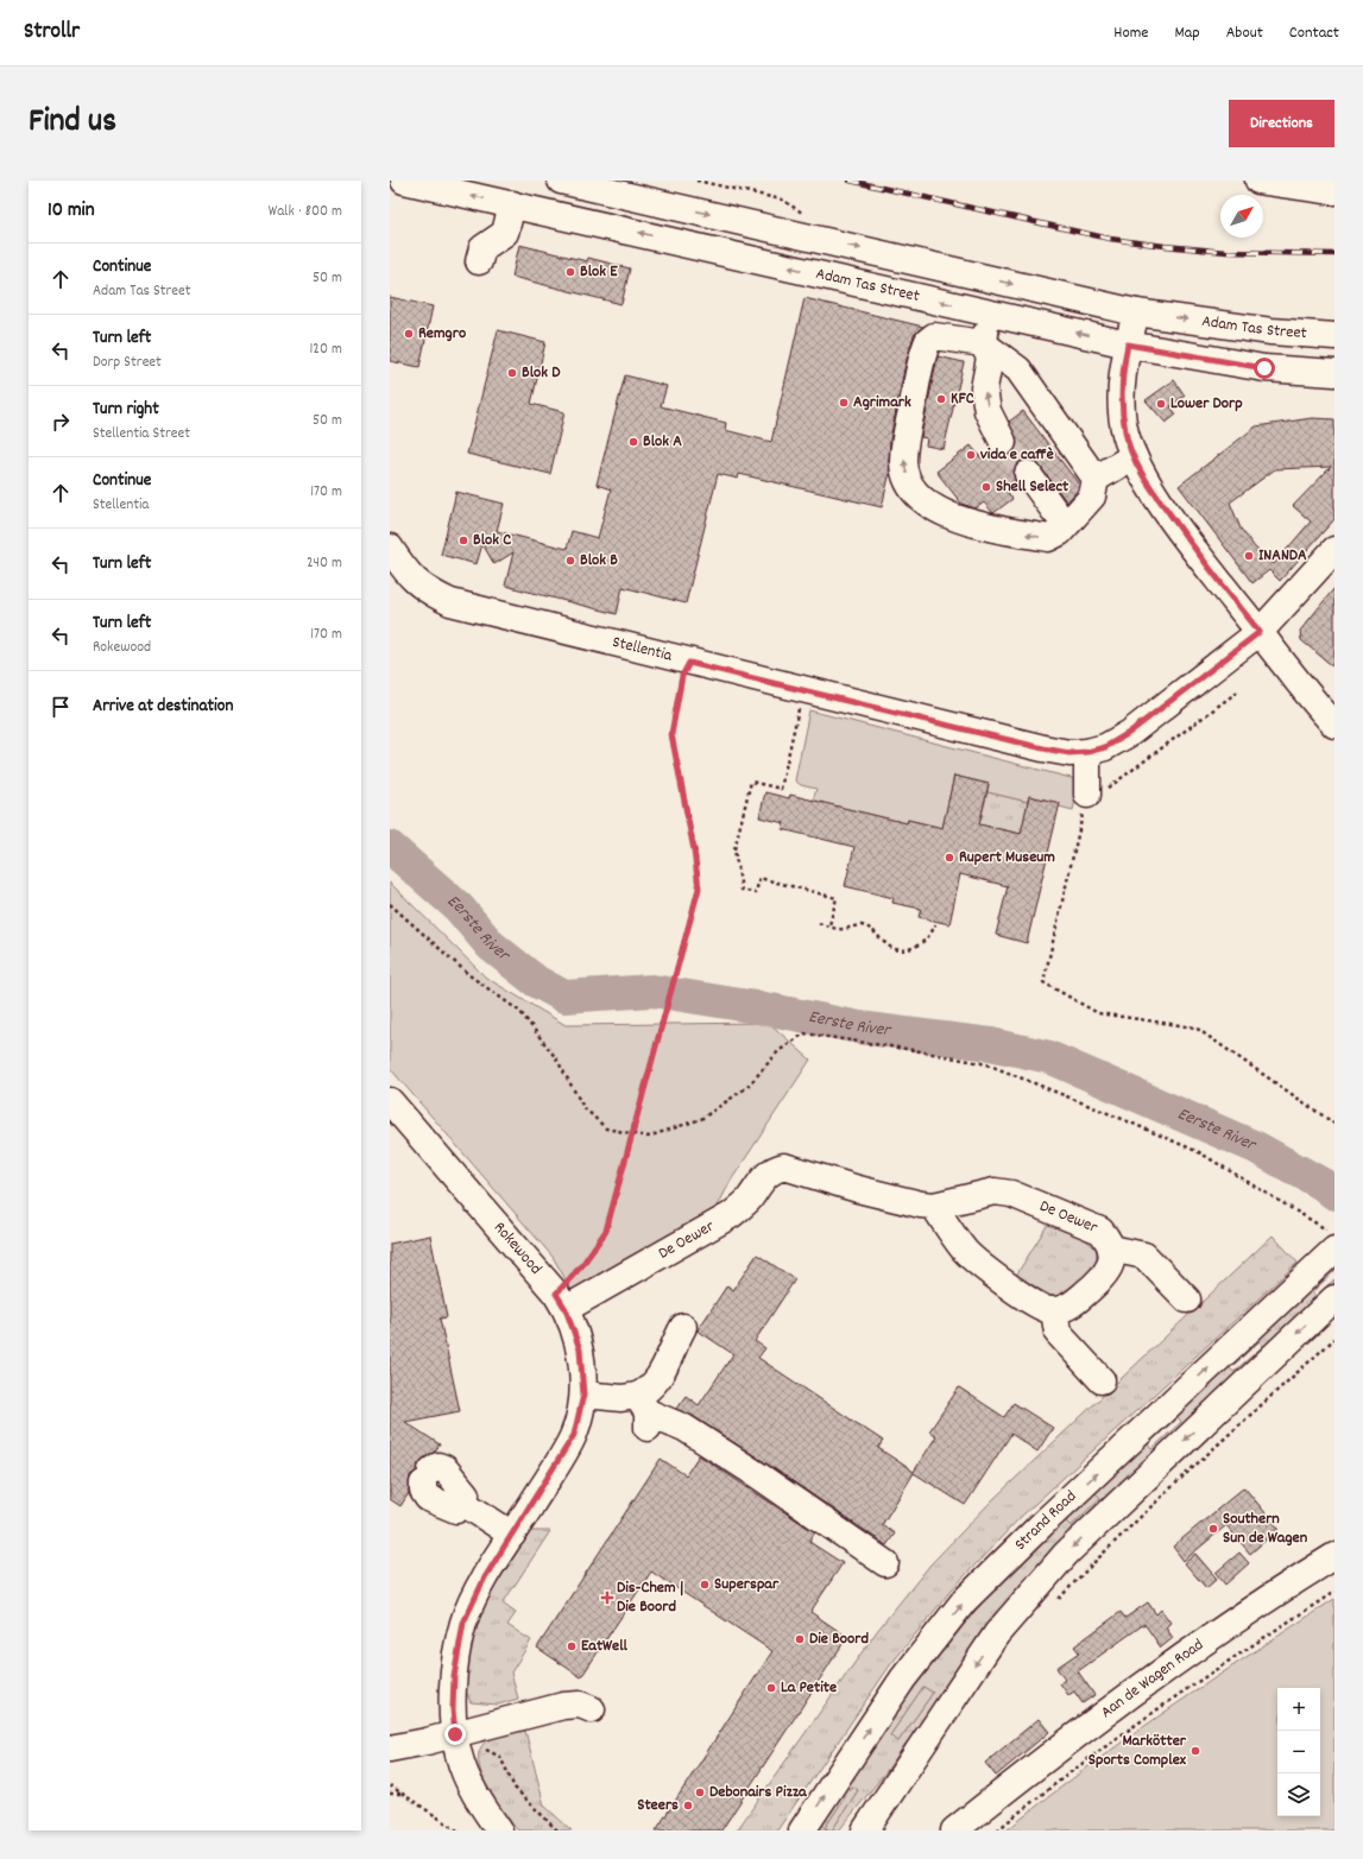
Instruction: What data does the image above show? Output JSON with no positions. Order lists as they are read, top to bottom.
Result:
{
  "streets": {
    "street": [
      "Adam Tas Street",
      "Stellentia",
      "De Oewer",
      "Rokewood",
      "Strand Road",
      "Aan de Wagen Road"
    ]
  },
  "crossings": [
    ["De Oewer", "Rokewood"]
  ],
  "water": ["Eerste River"],
  "places": {
    "other": [
      "Blok E",
      "Remgro",
      "Blok D",
      "KFC",
      "Agrimark",
      "Lower Dorp",
      "Blok A",
      "vida e caffè",
      "Shell Select",
      "Blok C",
      "INANDA",
      "Blok B",
      "Rupert Museum",
      "Southern Sun de Wagen",
      "Superspar",
      "Die Boord",
      "EatWell",
      "La Petite",
      "Markötter Sports Complex",
      "Debonairs Pizza",
      "Steers"
    ],
    "health": ["Dis-Chem | Die Boord"]
  },
  "north": "top right",
  "page": {
    "header": "Strollr",
    "nav": [
      "Home",
      "Map",
      "About",
      "Contact"
    ],
    "title": "Find us",
    "buttons": "Directions",
    "heading": ["10 min", "Walk · 800 m"],
    "list": [
      ["Continue", "Adam Tas Street", "50 m"],
      ["Turn left", "Dorp Street", "120 m"],
      ["Turn right", "Stellentia Street", "50 m"],
      ["Continue", "Stellentia", "170 m"],
      ["Turn left", "240 m"],
      ["Turn left", "Rokewood", "170 m"],
      "Arrive at destination"
    ],
    "map_buttons": ["+", "−"]
  }
}
